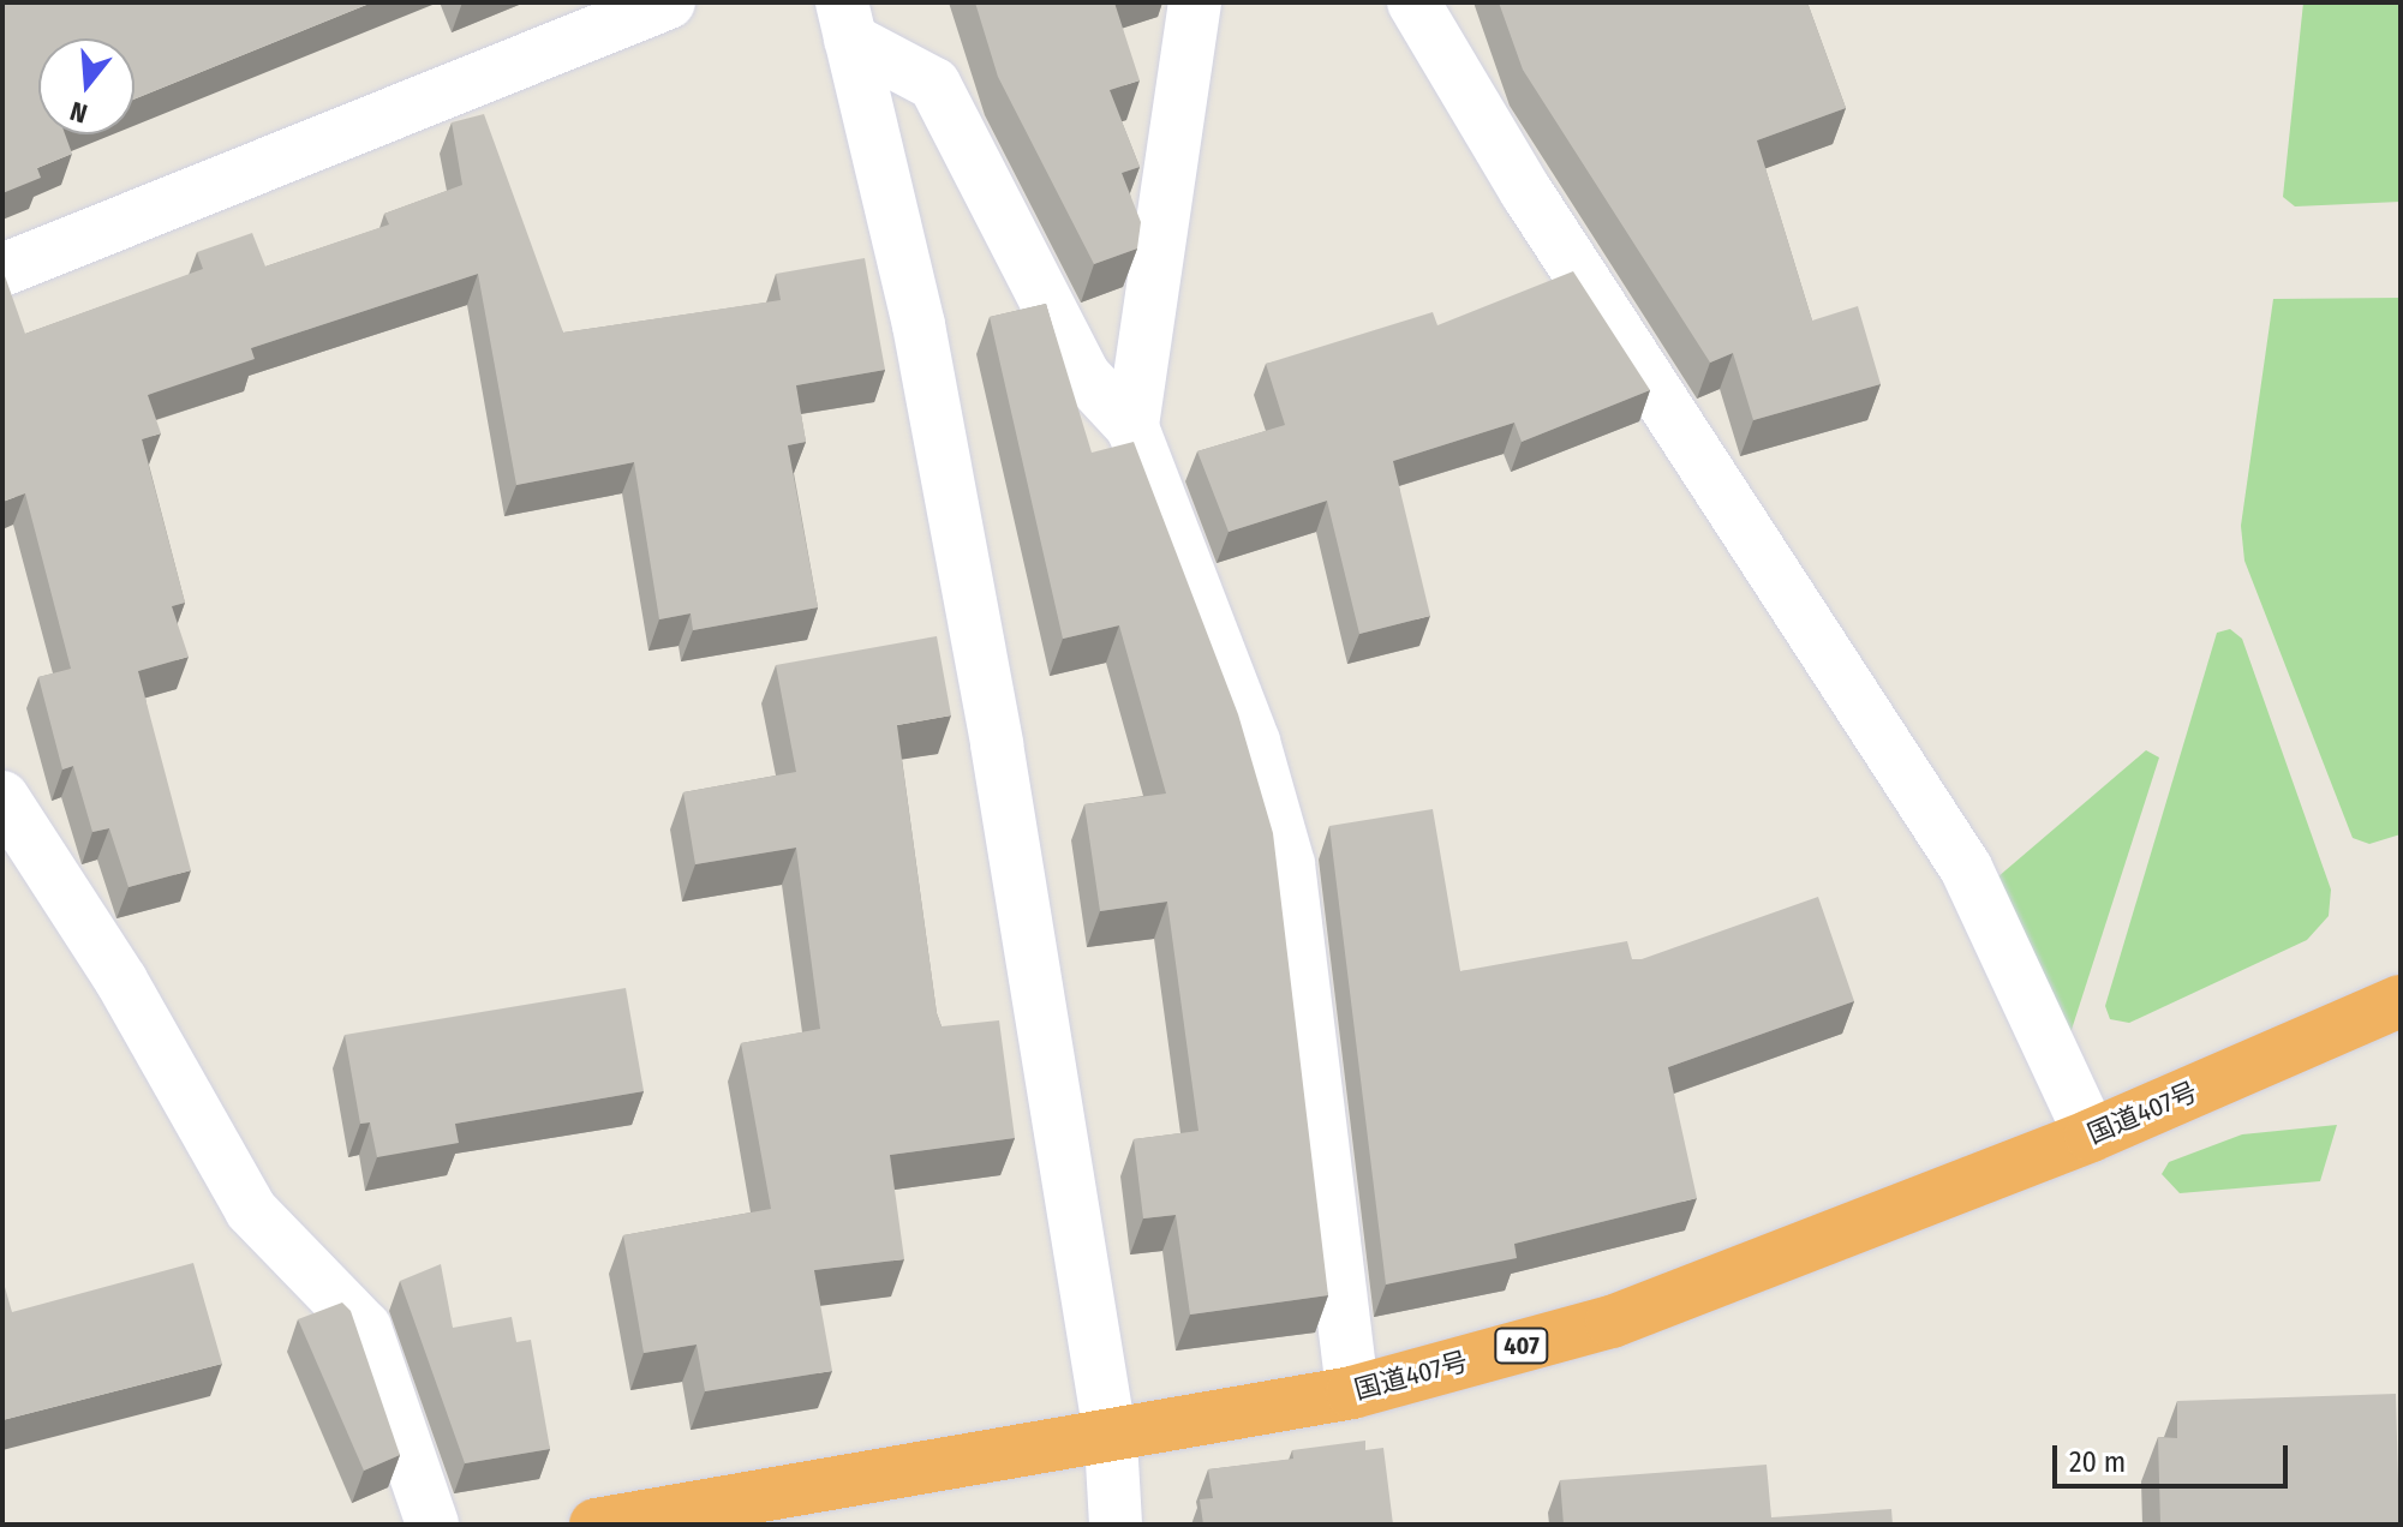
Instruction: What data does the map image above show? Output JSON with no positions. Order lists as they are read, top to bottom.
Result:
{
  "streets": {
    "highway": ["国道407号", "407"]
  },
  "scale_bar": "20 m",
  "north": "bottom"
}
